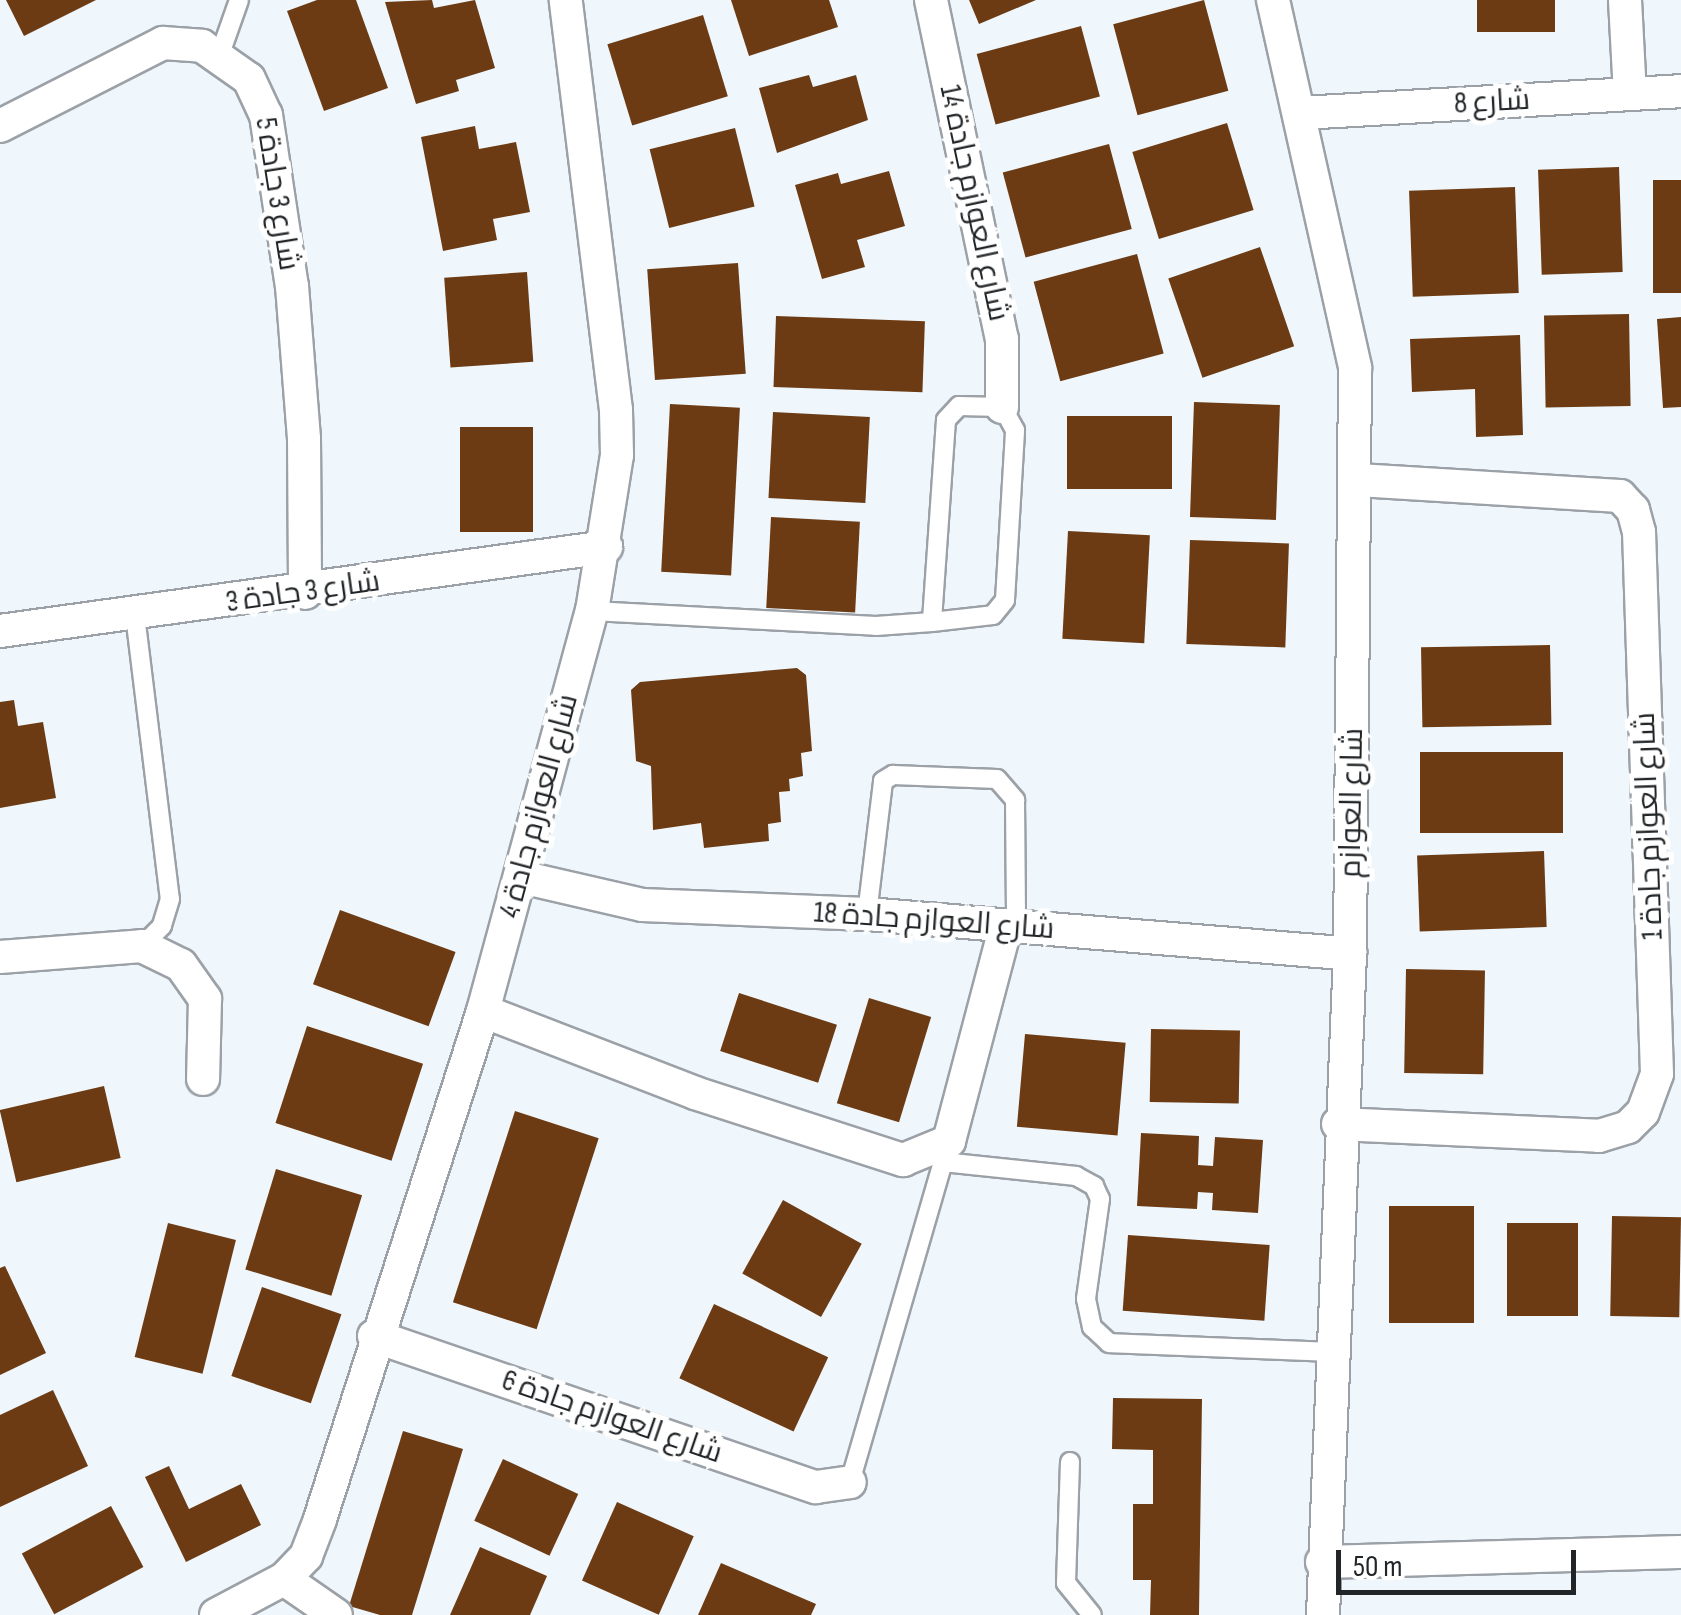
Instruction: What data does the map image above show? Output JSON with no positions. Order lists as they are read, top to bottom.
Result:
{
  "streets": {
    "street": [
      "شارع 8",
      "شارع 3 جادة 5",
      "شارع العوازم جادة 14",
      "شارع 3 جادة 3",
      "شارع العوازم",
      "شارع العوازم جادة 4",
      "شارع العوازم جادة 1",
      "شارع العوازم جادة 18",
      "شارع العوازم جادة 6"
    ]
  },
  "crossings": [
    ["شارع 8", "شارع العوازم"],
    ["شارع 3 جادة 5", "شارع 3 جادة 3"],
    ["شارع 3 جادة 3", "شارع العوازم جادة 4"],
    ["شارع العوازم", "شارع العوازم جادة 1"],
    ["شارع العوازم", "شارع العوازم جادة 18"],
    ["شارع العوازم جادة 4", "شارع العوازم جادة 18"],
    ["شارع العوازم جادة 4", "شارع العوازم جادة 6"]
  ],
  "scale_bar": "50 m"
}
